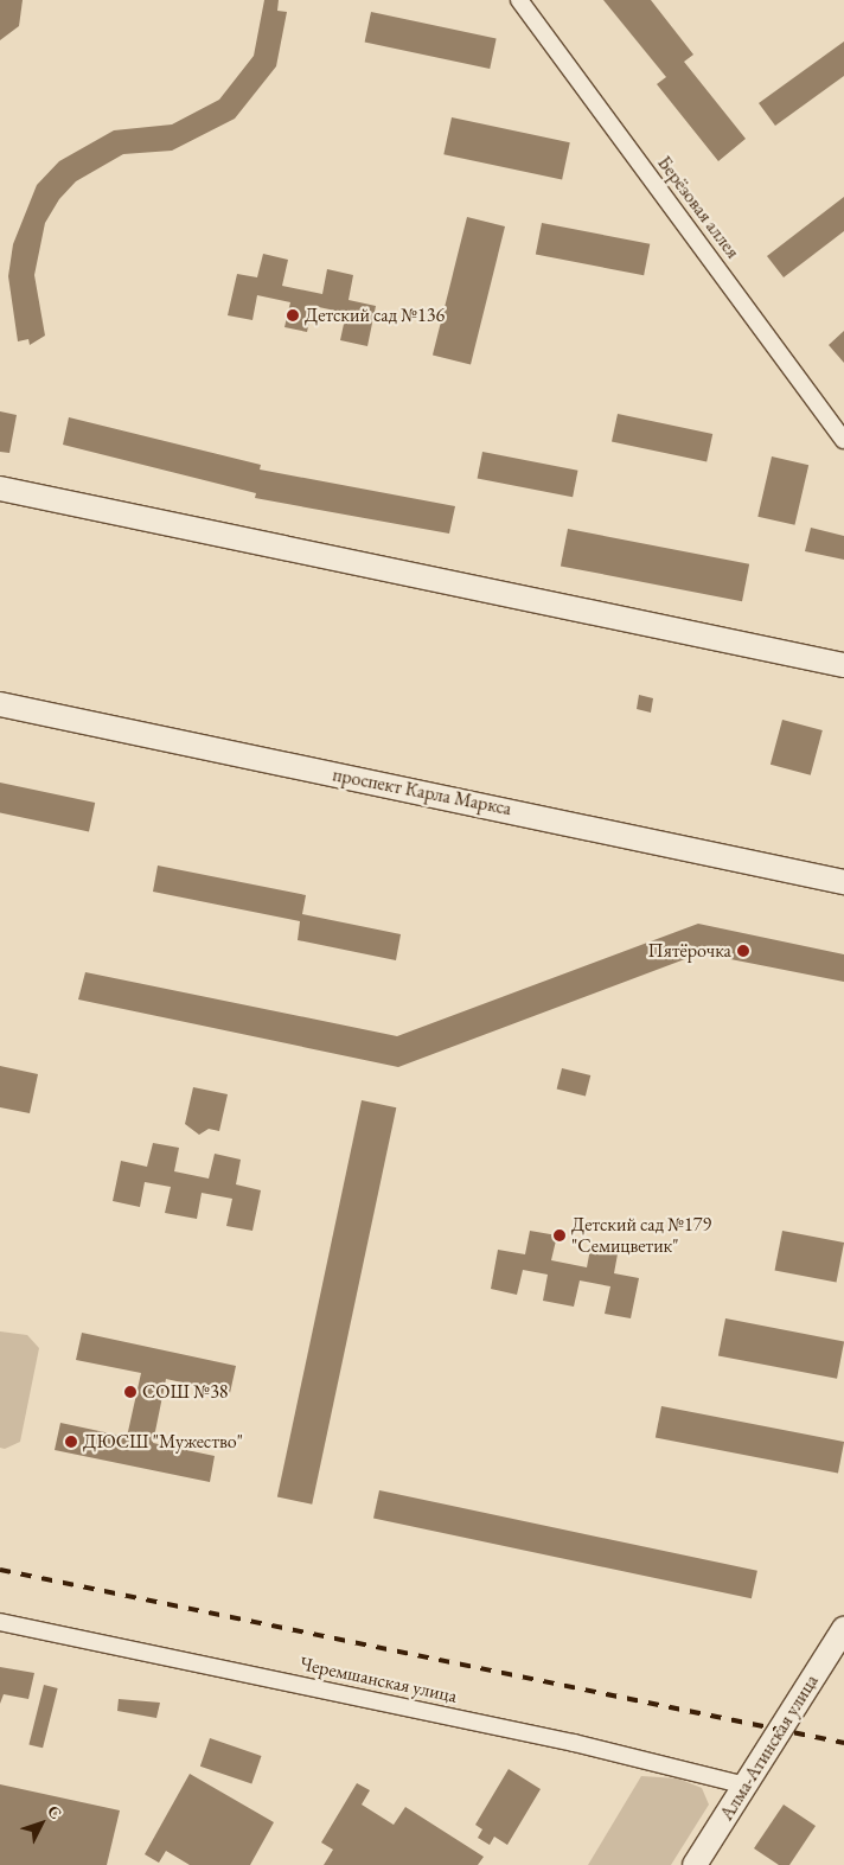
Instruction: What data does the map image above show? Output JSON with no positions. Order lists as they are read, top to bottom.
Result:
{
  "streets": {
    "main road": ["проспект Карла Маркса", "Алма-Атинская улица"],
    "street": ["Берёзовая аллея", "Черемшанская улица"]
  },
  "crossings": [
    ["Черемшанская улица", "Алма-Атинская улица"]
  ],
  "places": [
    "Детский сад №136",
    "Пятёрочка",
    "Детский сад №179 \"Семицветик\"",
    "СОШ №38",
    "ДЮСШ \"Мужество\""
  ],
  "north": "top right"
}
